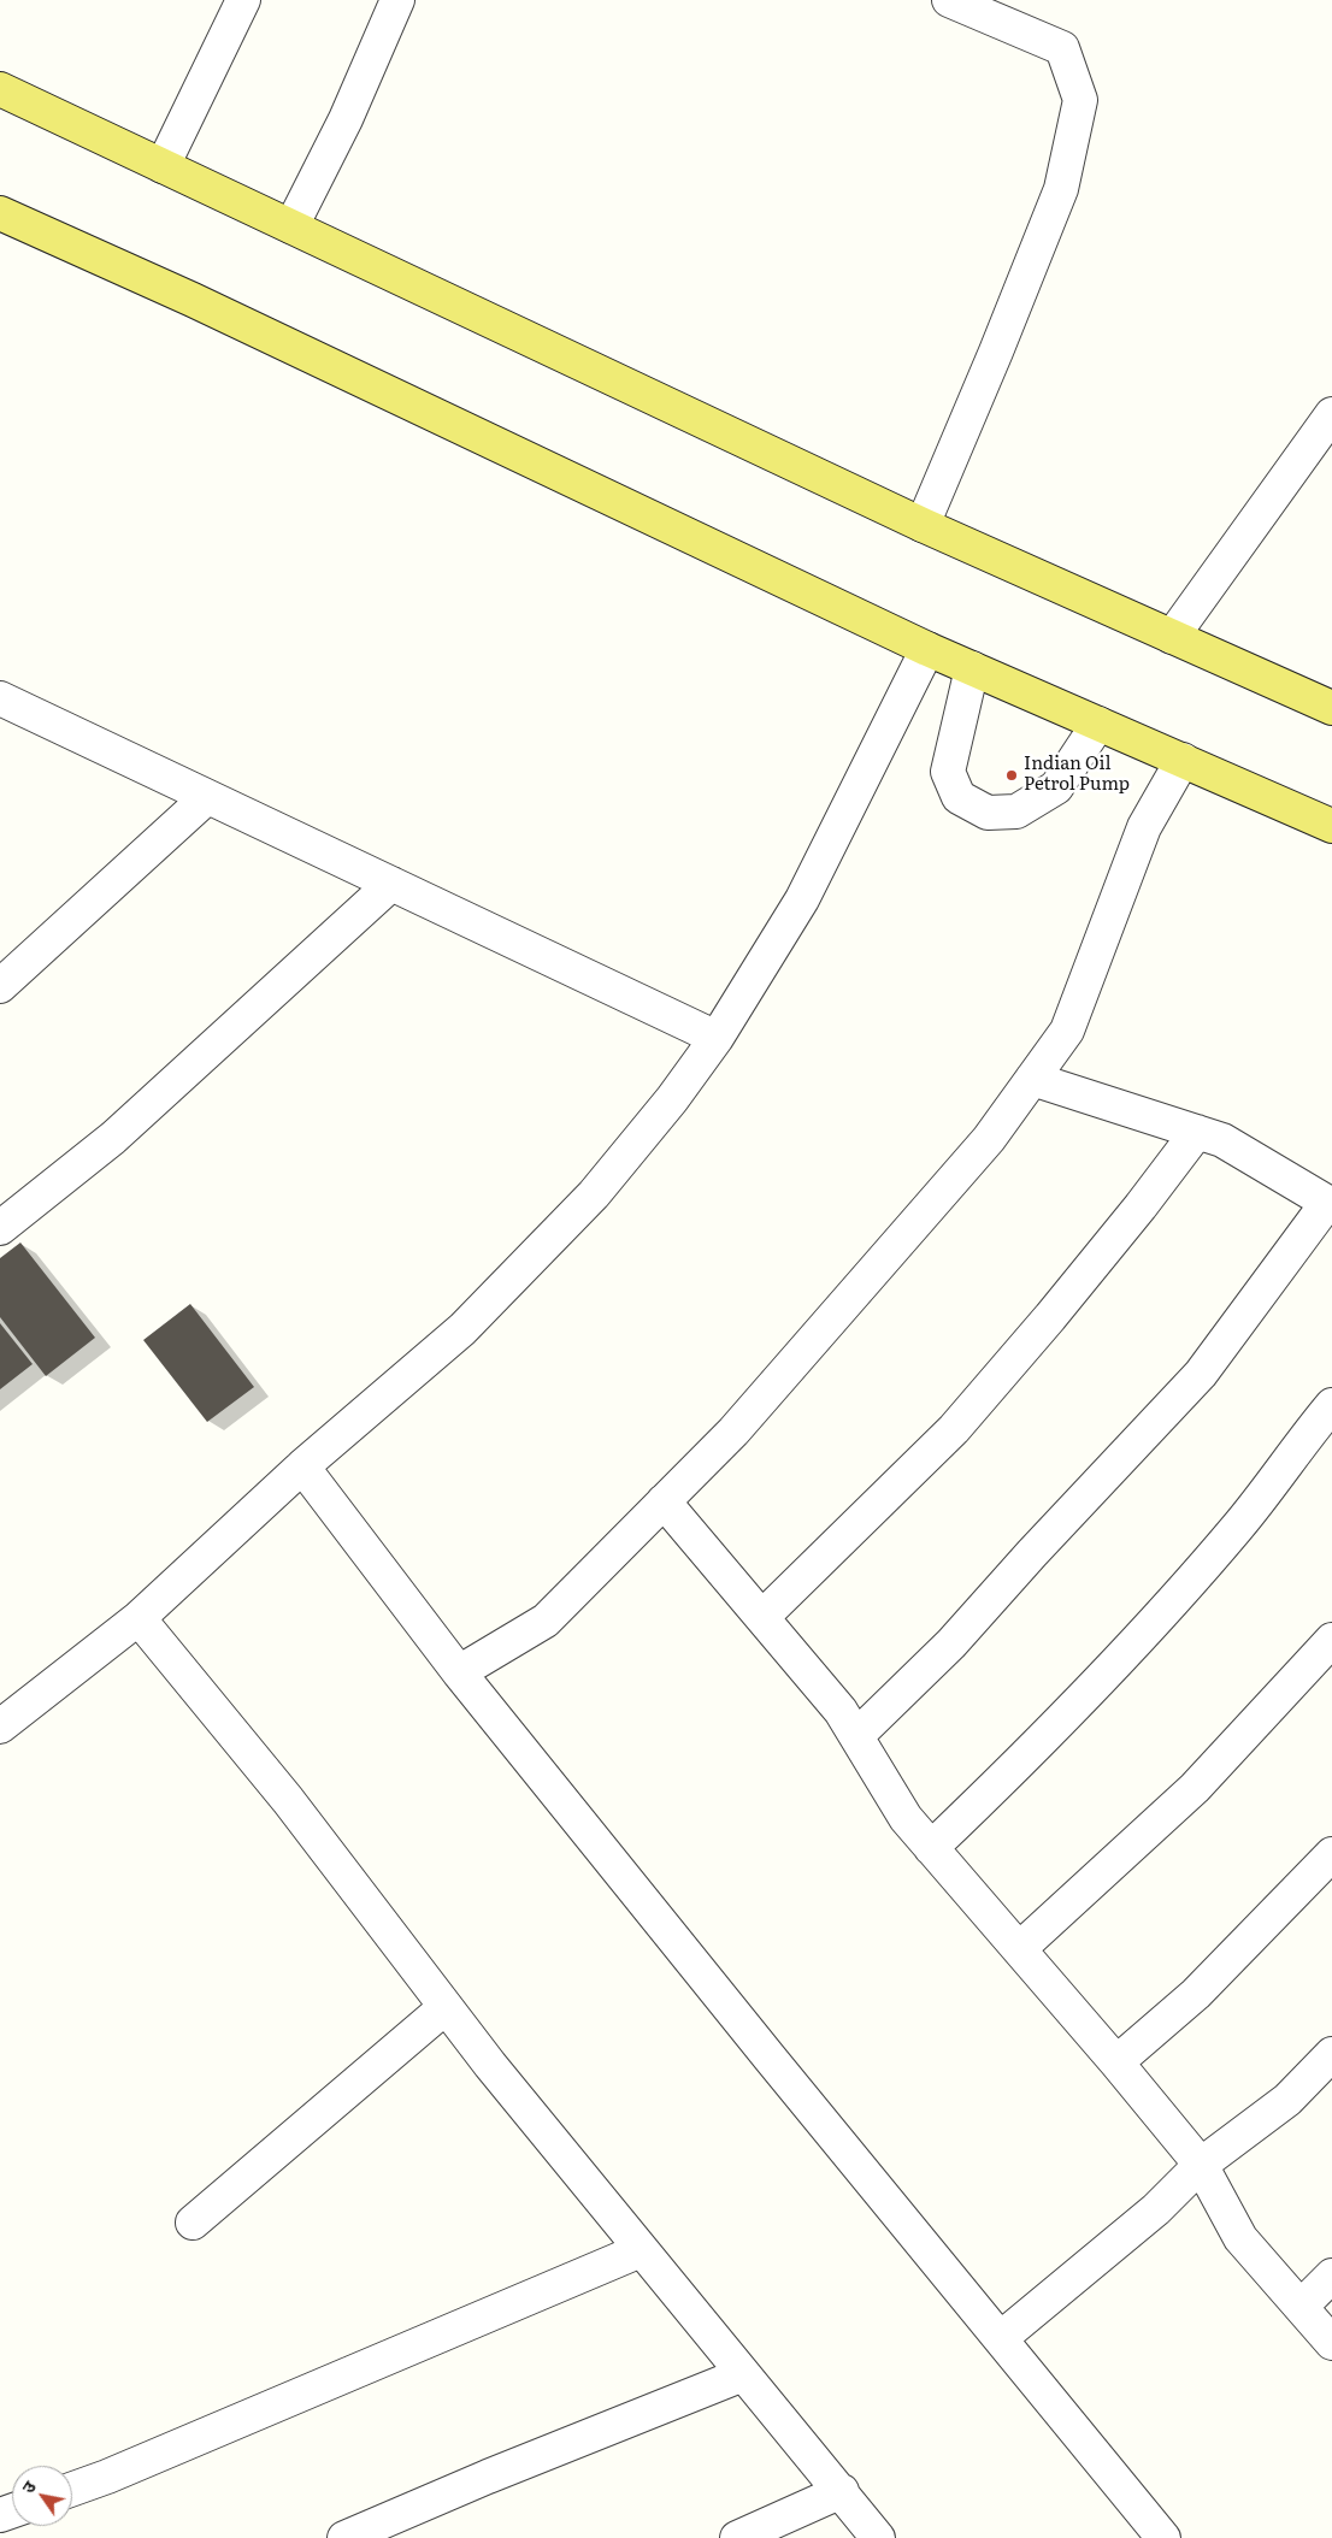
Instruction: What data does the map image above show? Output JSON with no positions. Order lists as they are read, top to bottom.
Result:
{
  "places": ["Indian Oil Petrol Pump"],
  "north": "top left"
}
